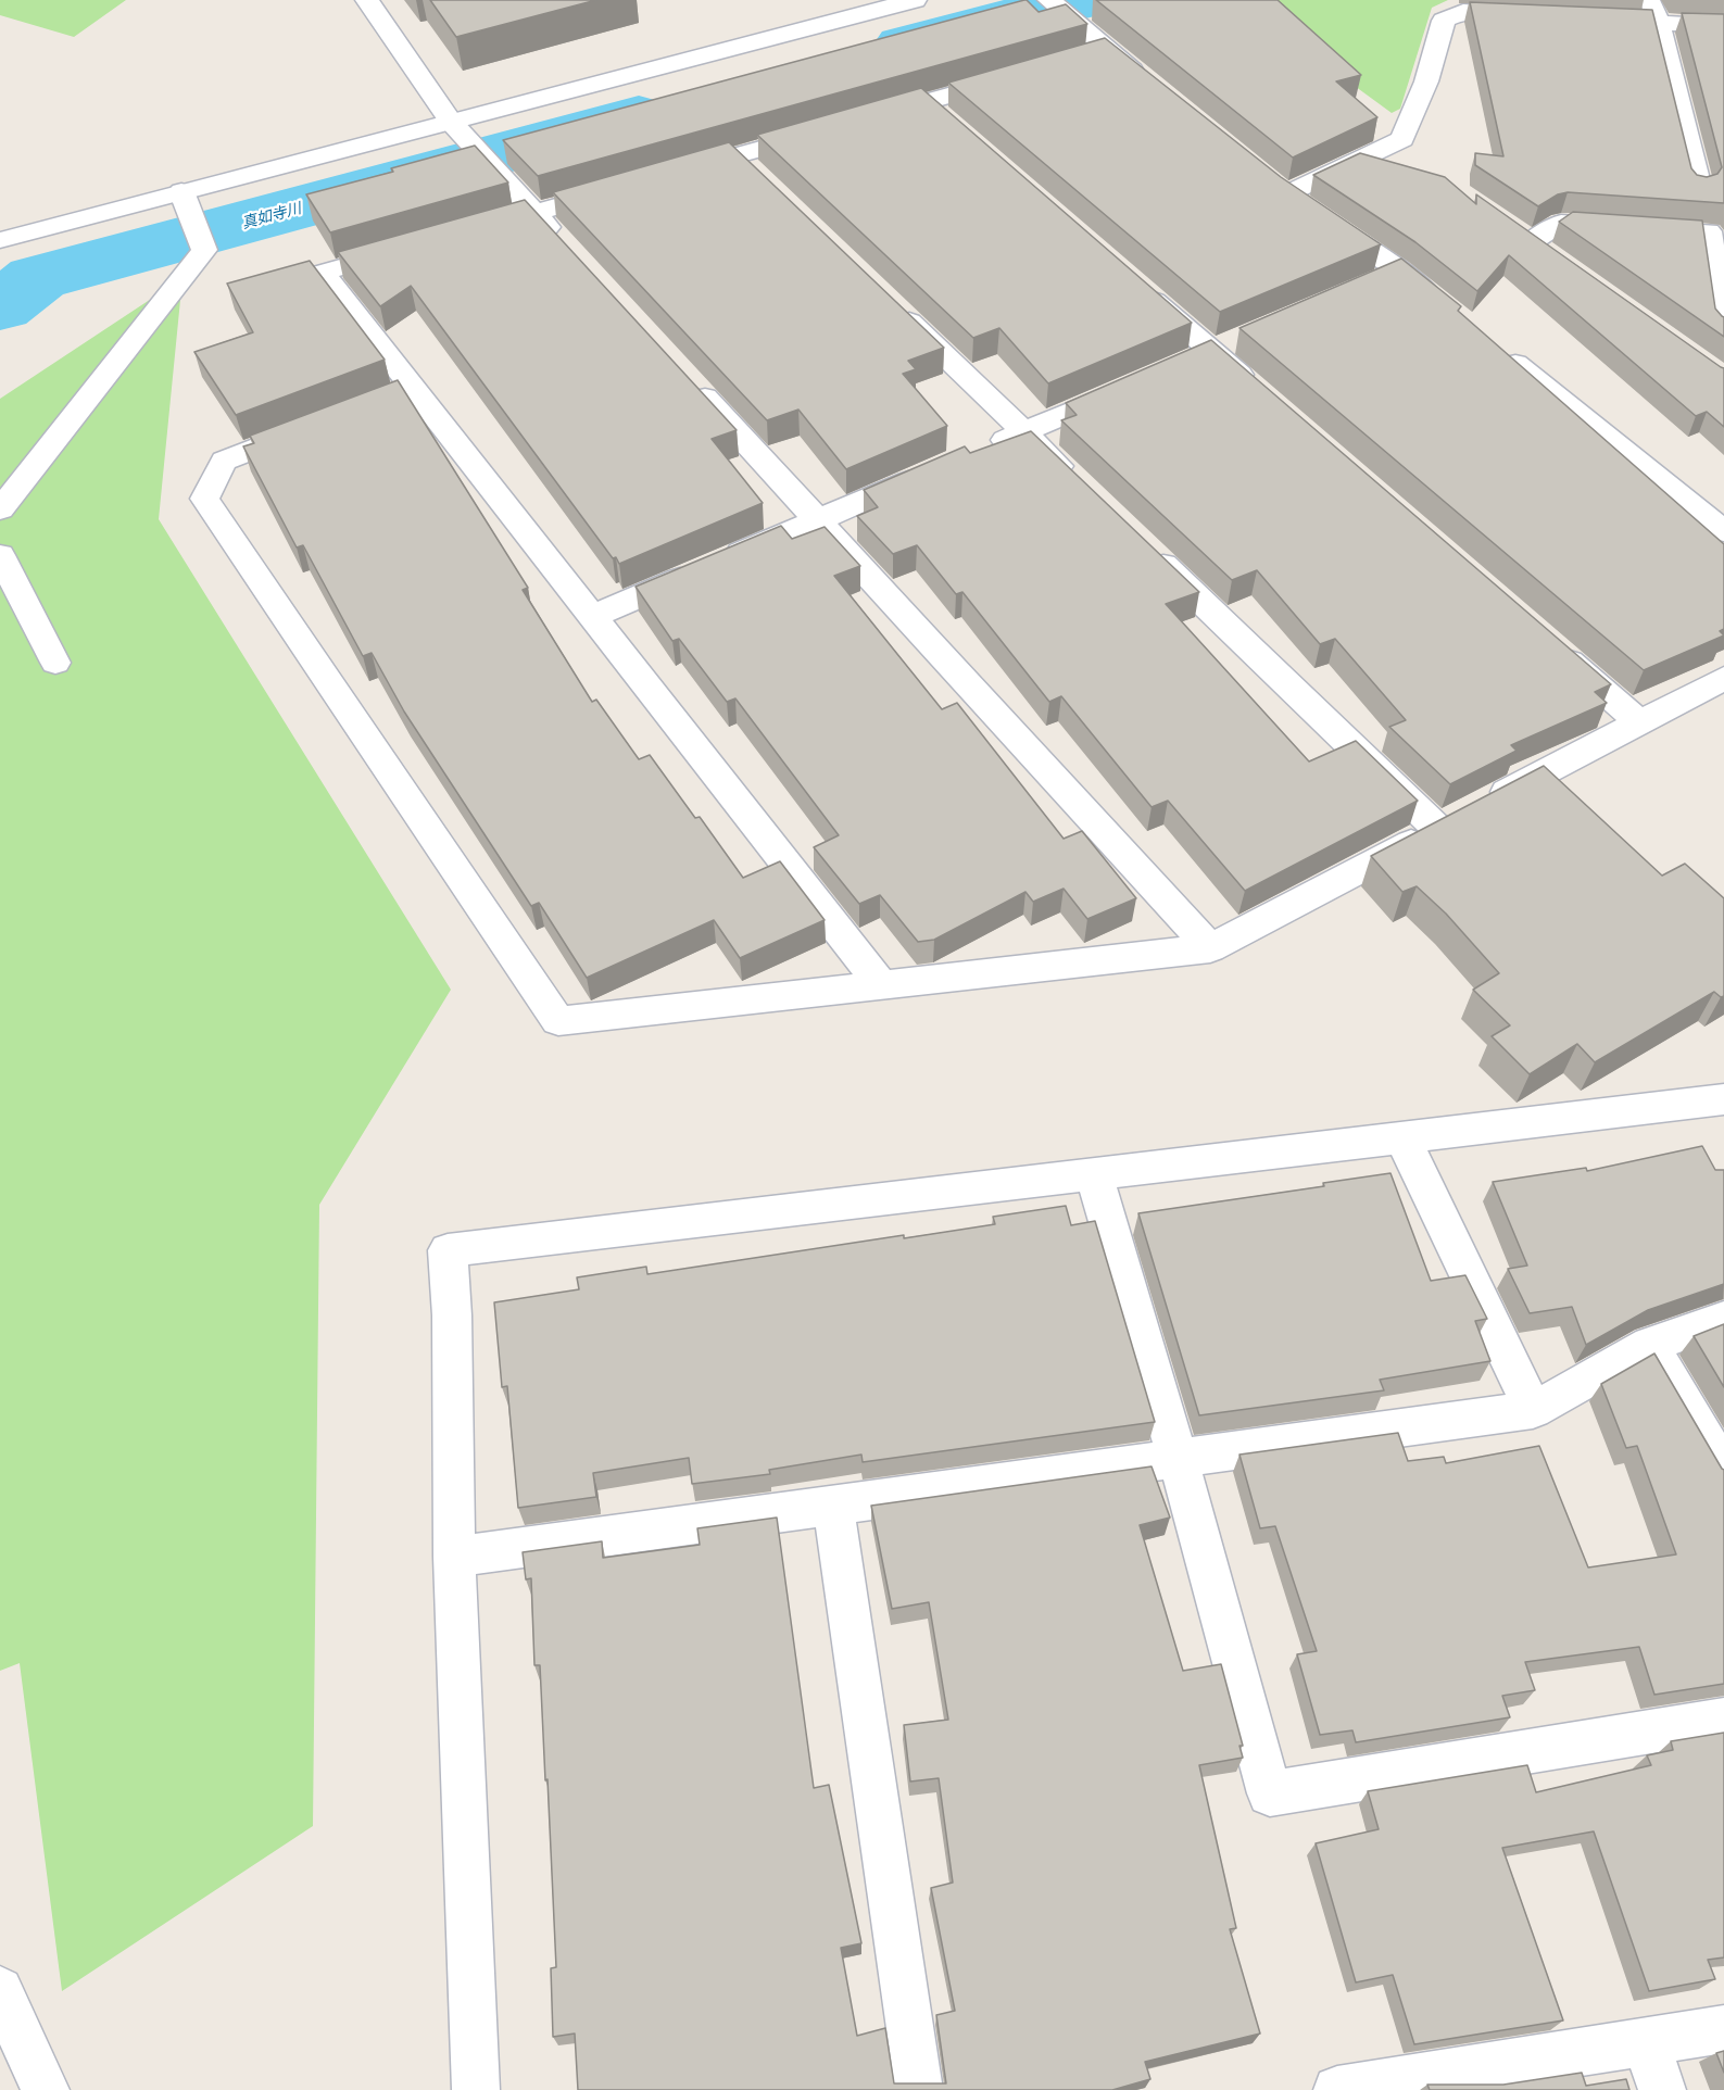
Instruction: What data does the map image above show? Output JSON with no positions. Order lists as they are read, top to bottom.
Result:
{
  "water": ["真如寺川"]
}
